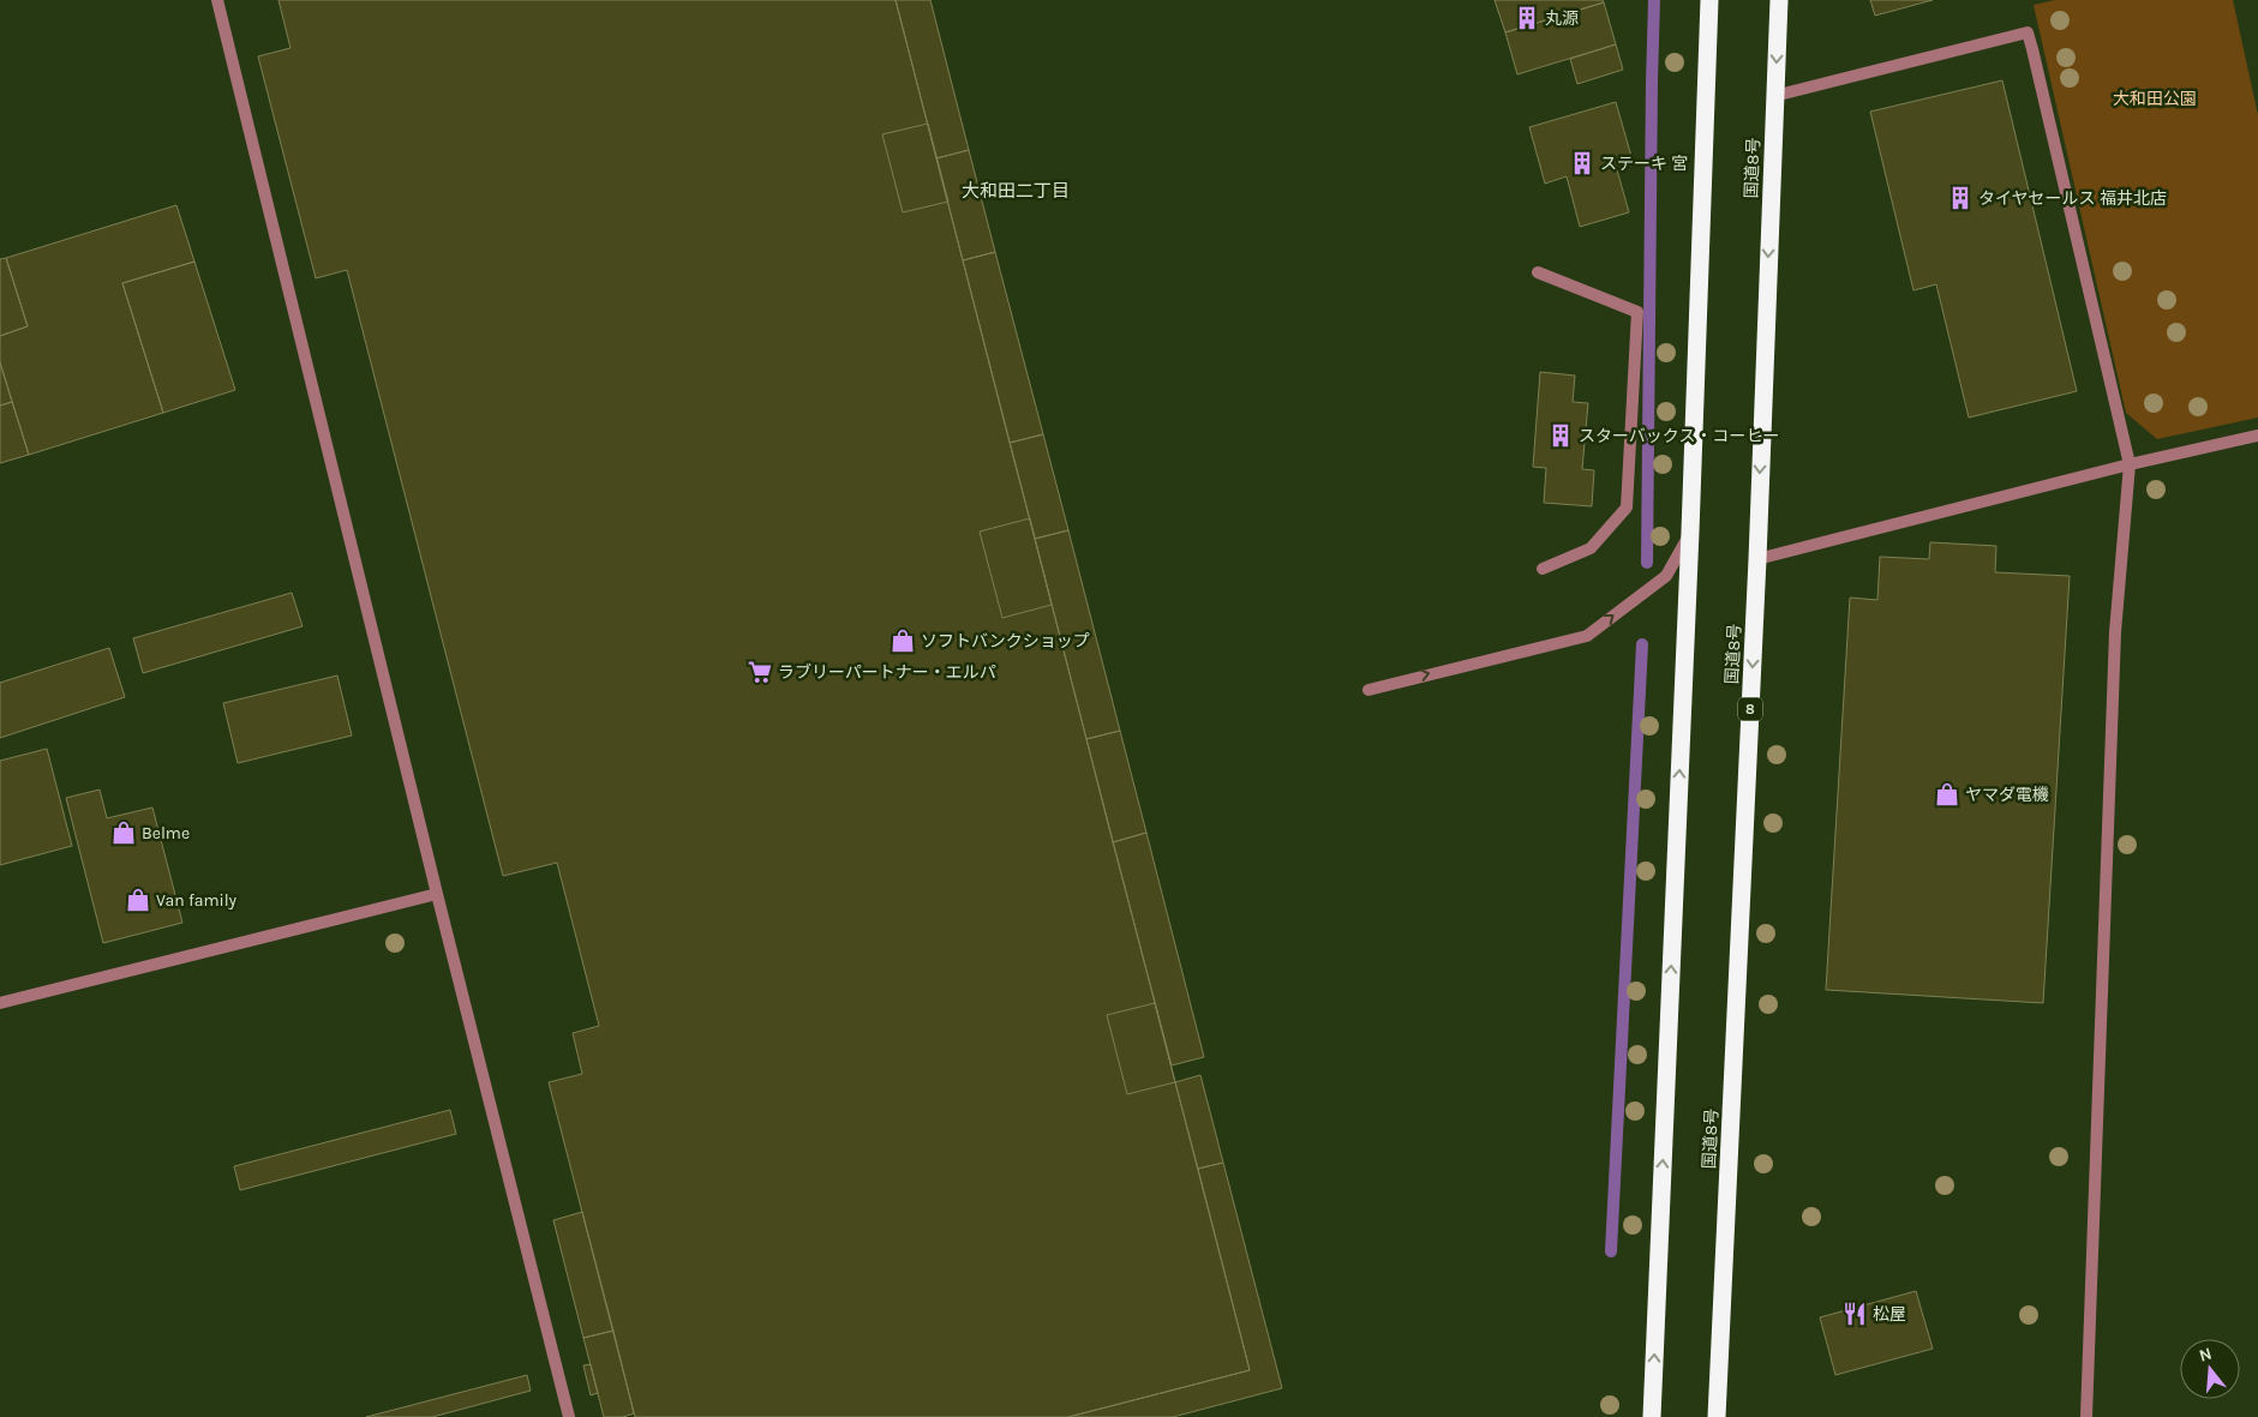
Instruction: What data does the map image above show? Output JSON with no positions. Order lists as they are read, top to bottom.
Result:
{
  "streets": {
    "highway": ["国道8号", "8"]
  },
  "districts": ["大和田二丁目"],
  "parks": ["大和田公園"],
  "places": {
    "building": [
      "丸源",
      "ステーキ 宮",
      "タイヤセールス 福井北店",
      "スターバックス・コーヒー"
    ],
    "shop": [
      "ソフトバンクショップ",
      "ヤマダ電機",
      "Belme",
      "Van family"
    ],
    "supermarket": ["ラブリーパートナー・エルパ"],
    "restaurant": ["松屋"]
  },
  "north": "top"
}
